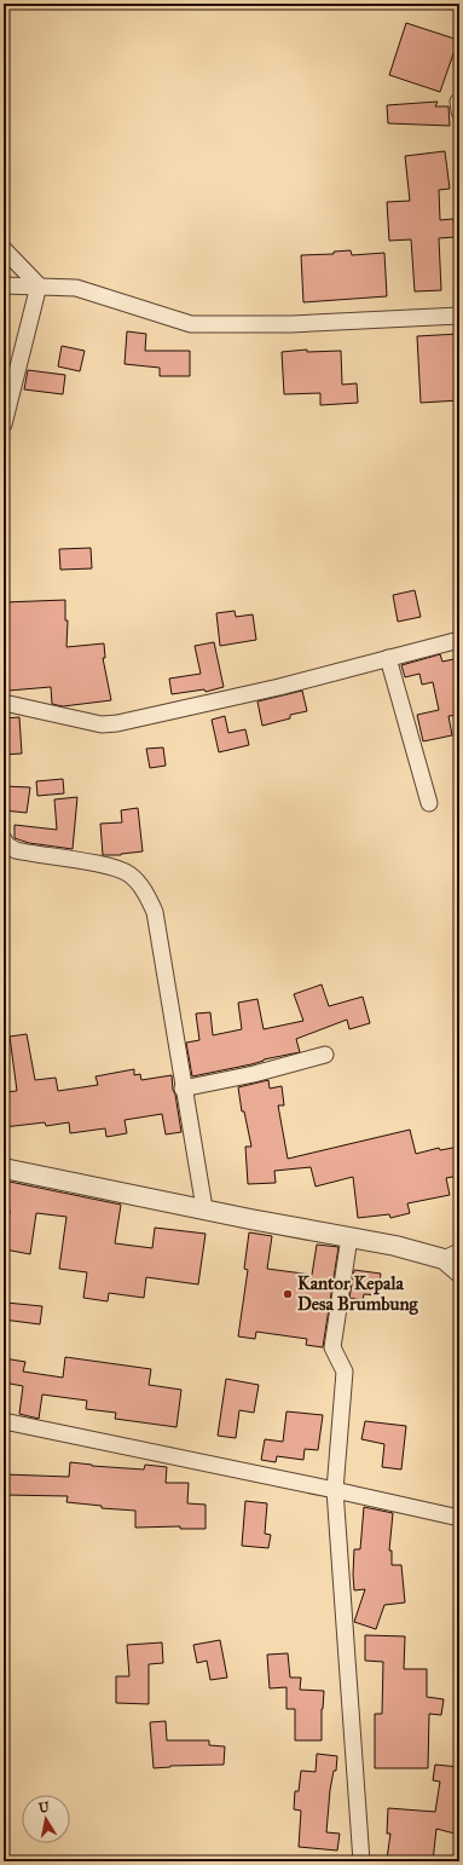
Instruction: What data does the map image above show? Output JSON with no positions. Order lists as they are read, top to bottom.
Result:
{
  "places": ["Kantor Kepala Desa Brumbung"],
  "north": "top"
}
